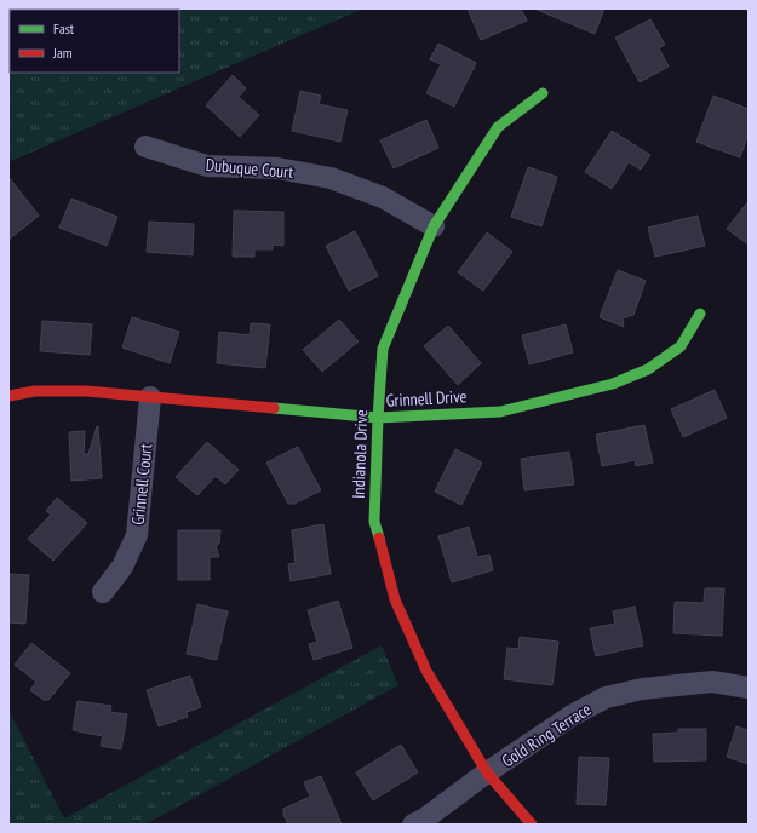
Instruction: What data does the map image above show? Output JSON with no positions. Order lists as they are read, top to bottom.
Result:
{
  "streets": {
    "street": [
      "Dubuque Court",
      "Grinnell Drive",
      "Indianola Drive",
      "Grinnell Court",
      "Gold Ring Terrace"
    ]
  },
  "crossings": [
    ["Dubuque Court", "Indianola Drive"],
    ["Grinnell Drive", "Indianola Drive"],
    ["Grinnell Drive", "Grinnell Court"],
    ["Indianola Drive", "Gold Ring Terrace"]
  ],
  "legend": ["Fast", "Jam"]
}
